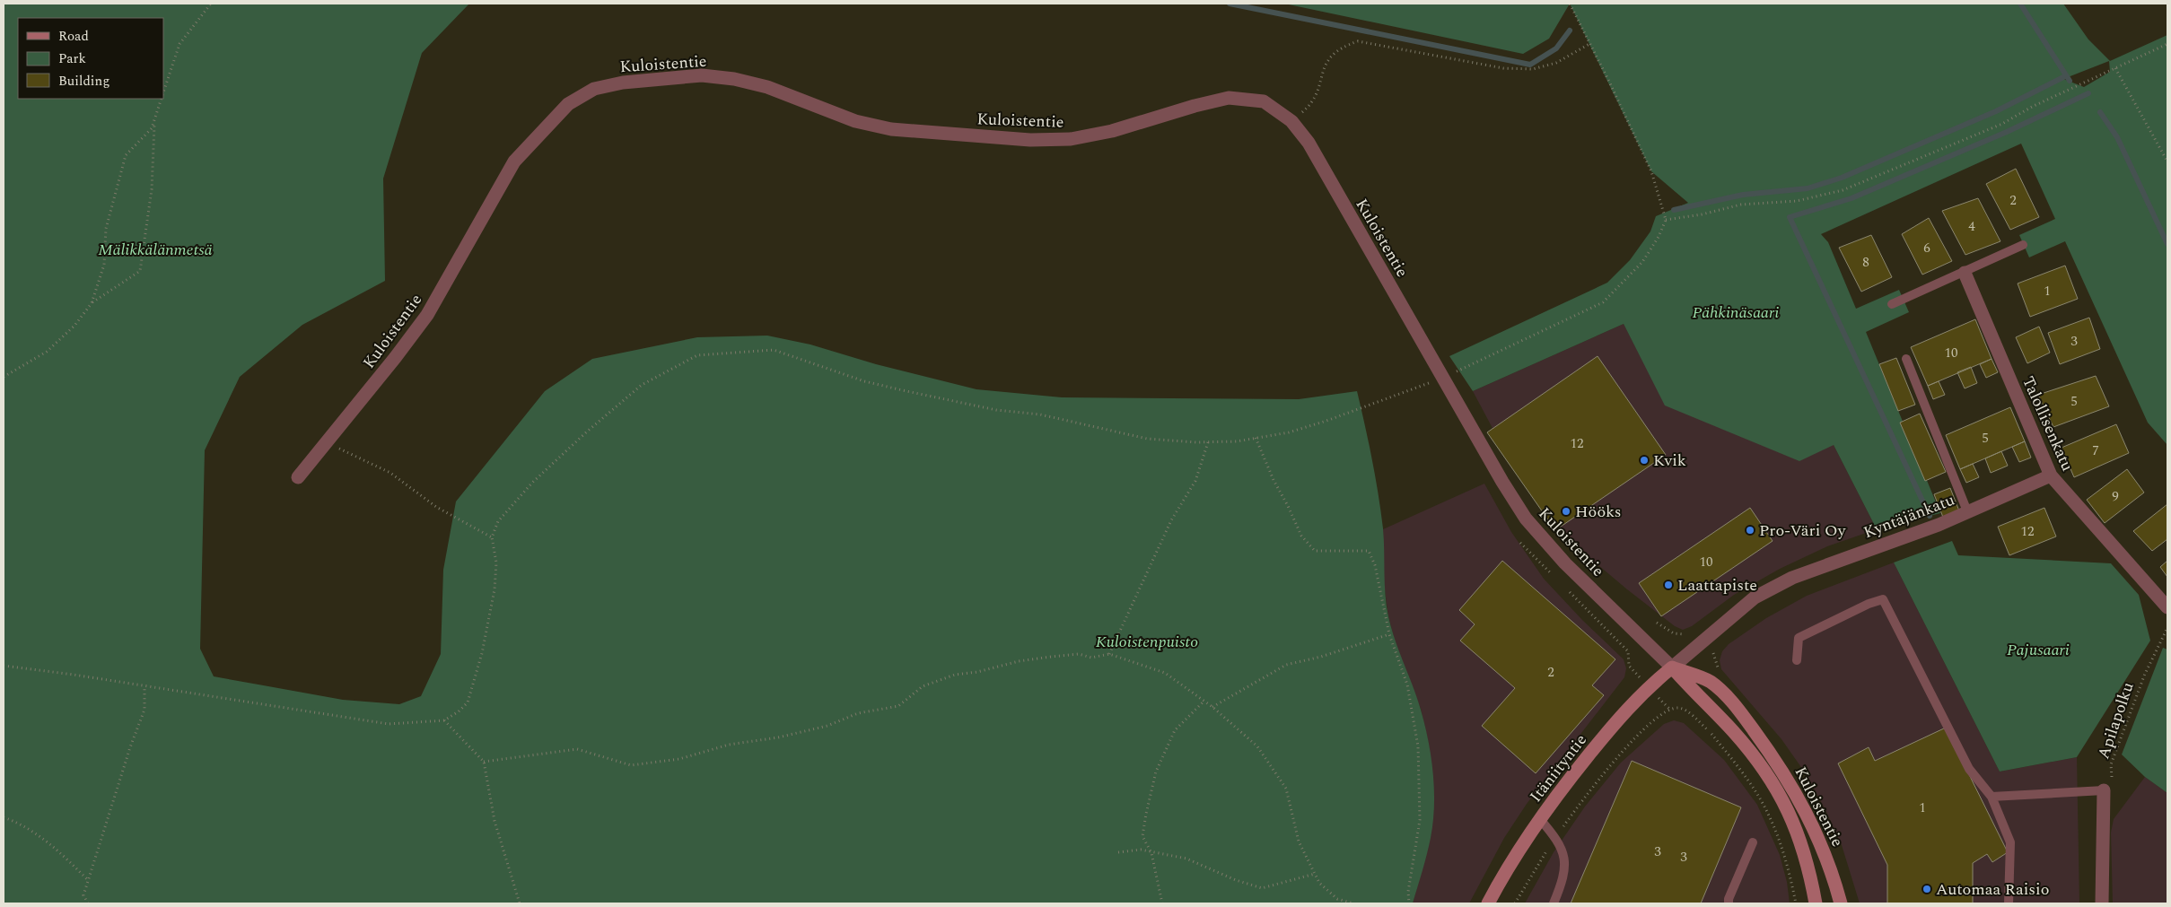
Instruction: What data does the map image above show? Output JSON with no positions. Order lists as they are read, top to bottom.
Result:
{
  "streets": {
    "street": [
      "Kuloistentie",
      "Talollisenkatu",
      "Kyntäjänkatu",
      "Itäniityntie"
    ],
    "path": ["Apilapolku"]
  },
  "crossings": [
    ["Kuloistentie", "Kyntäjänkatu"],
    ["Kuloistentie", "Itäniityntie"],
    ["Talollisenkatu", "Kyntäjänkatu"],
    ["Kyntäjänkatu", "Itäniityntie"]
  ],
  "parks": [
    "Mälikkälänmetsä",
    "Pähkinäsaari",
    "Kuloistenpuisto",
    "Pajusaari"
  ],
  "places": [
    "Kvik",
    "Hööks",
    "Pro-Väri Oy",
    "Laattapiste",
    "Automaa Raisio"
  ],
  "house_numbers": [
    "2",
    "4",
    "6",
    "8",
    "1",
    "3",
    "10",
    "5",
    "5",
    "12",
    "7",
    "9",
    "12",
    "10",
    "2",
    "1",
    "3",
    "3"
  ],
  "legend": ["Road", "Park", "Building"]
}
